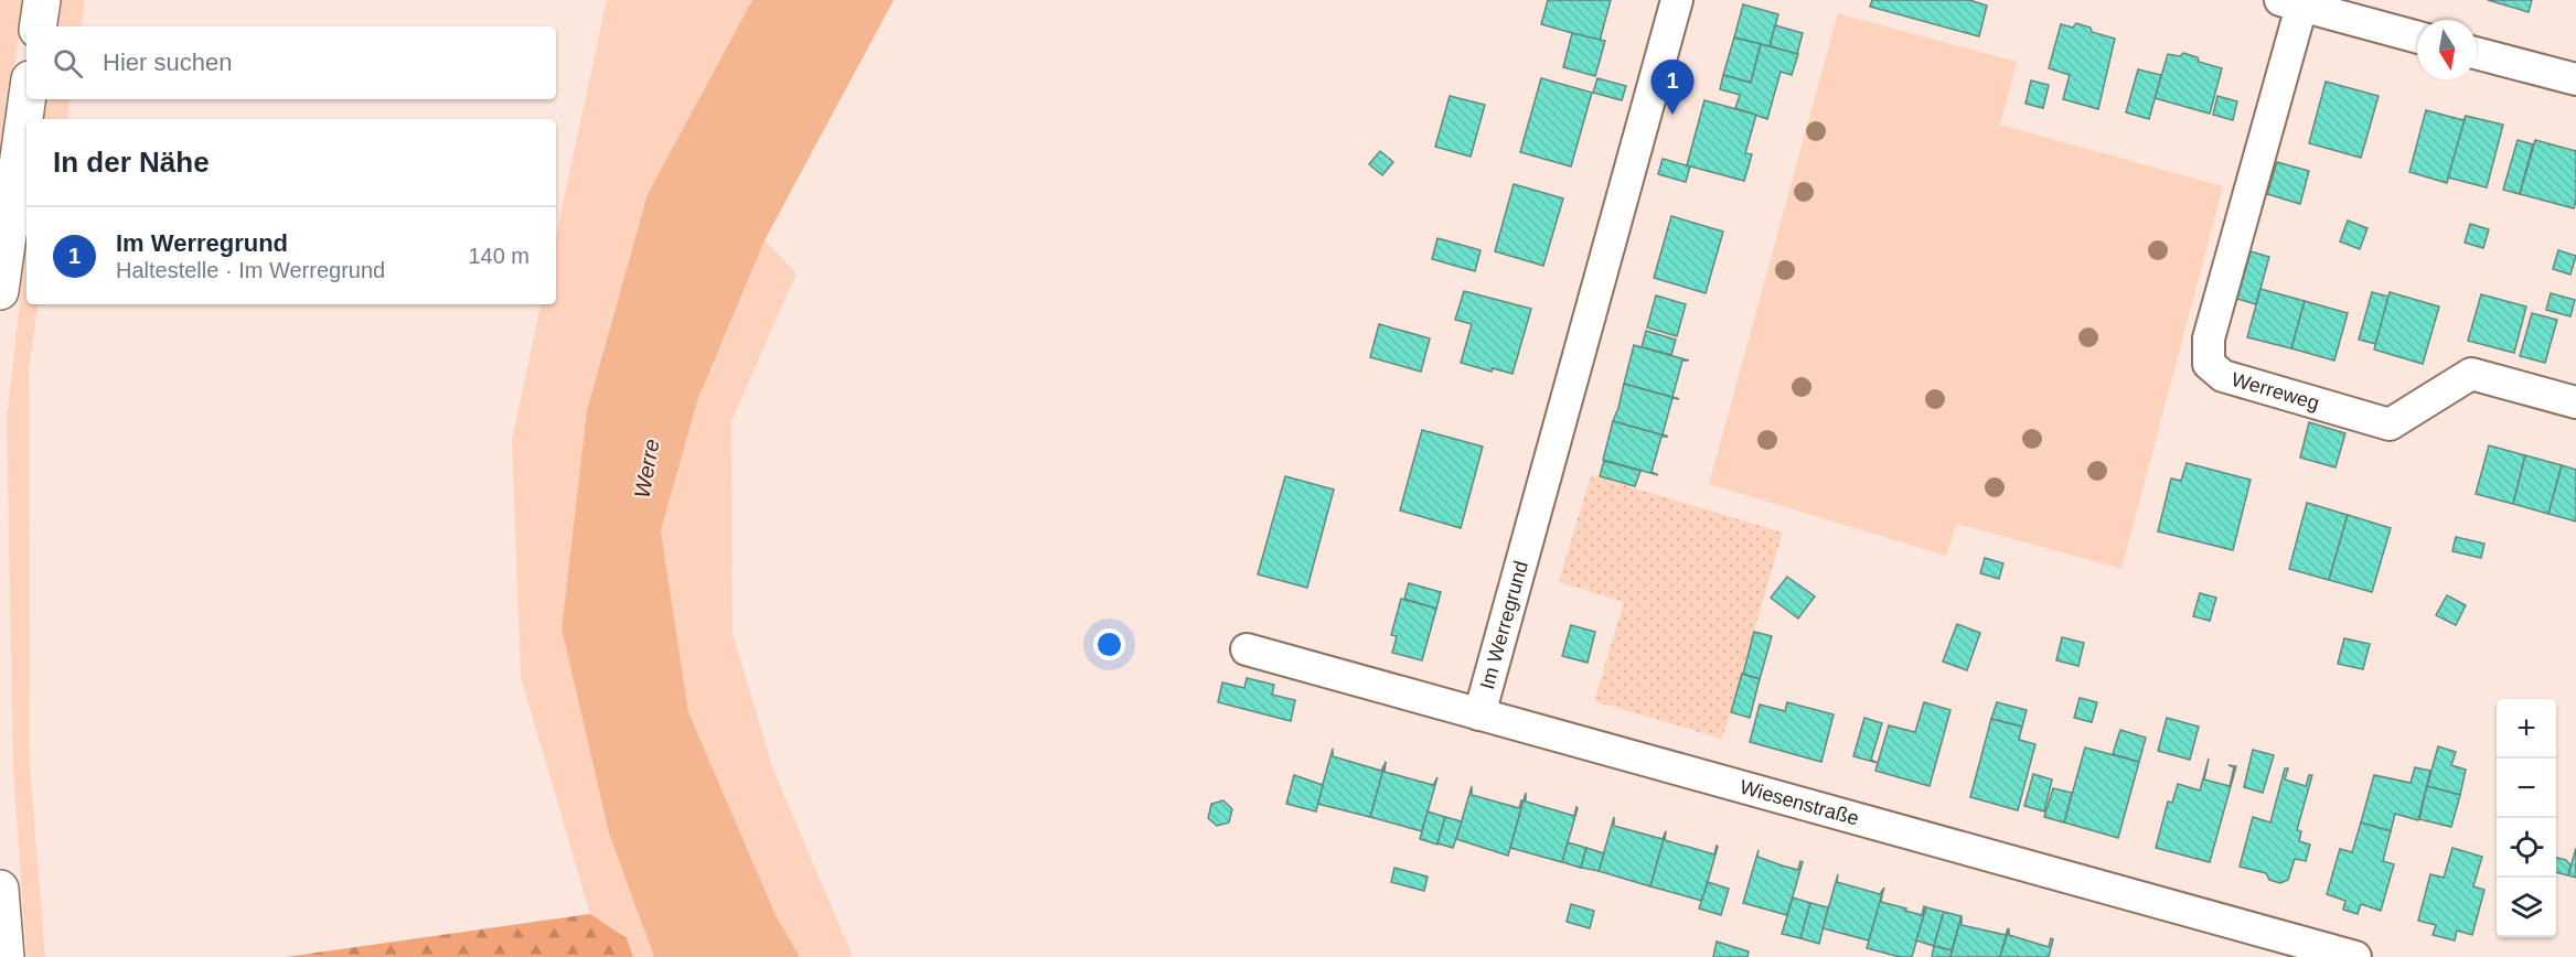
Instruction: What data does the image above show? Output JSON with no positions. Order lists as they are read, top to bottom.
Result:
{
  "streets": {
    "street": ["Werreweg", "Im Werregrund", "Wiesenstraße"]
  },
  "crossings": [
    ["Im Werregrund", "Wiesenstraße"]
  ],
  "water": ["Werre"],
  "north": "bottom",
  "page": {
    "search": "Hier suchen",
    "pins": "1",
    "heading": "In der Nähe",
    "list": [
      {
        "mark": "1",
        "name": "Im Werregrund",
        "note": "Haltestelle · Im Werregrund",
        "value": "140 m"
      }
    ],
    "map_buttons": ["+", "−"]
  }
}
